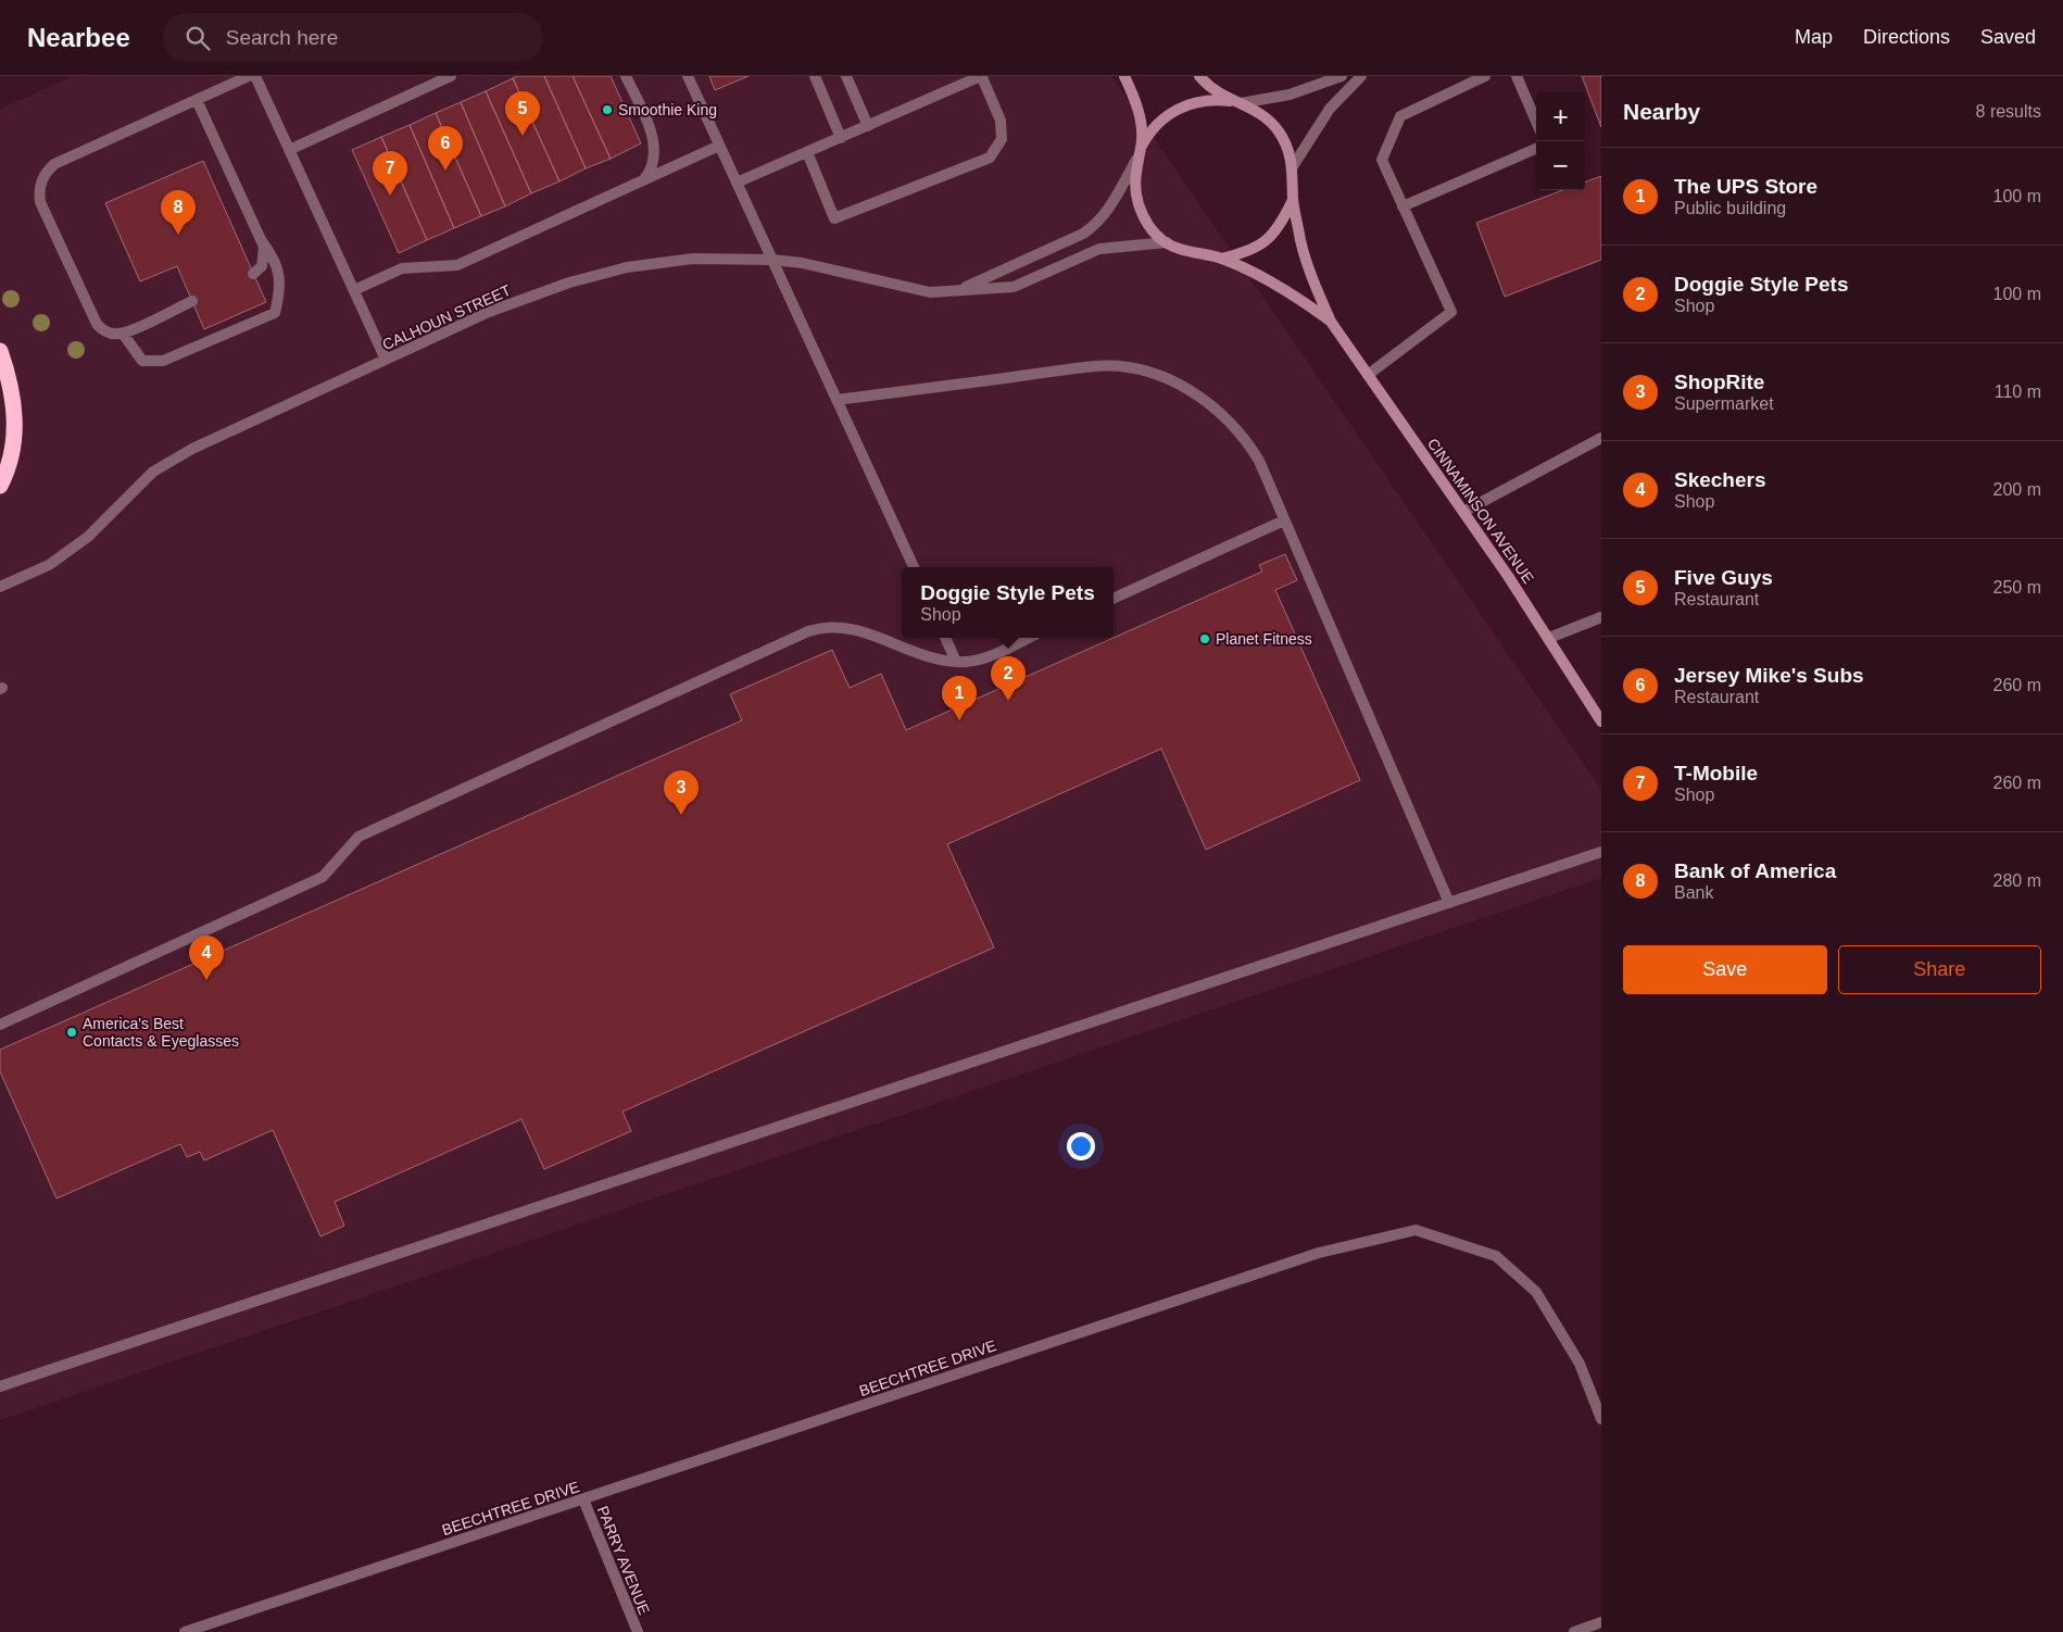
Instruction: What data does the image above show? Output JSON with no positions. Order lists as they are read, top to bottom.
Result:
{
  "streets": {
    "main road": ["CINNAMINSON AVENUE"],
    "street": ["CALHOUN STREET", "BEECHTREE DRIVE", "PARRY AVENUE"]
  },
  "crossings": [
    ["CALHOUN STREET", "CINNAMINSON AVENUE"],
    ["BEECHTREE DRIVE", "PARRY AVENUE"]
  ],
  "places": ["Smoothie King", "Planet Fitness", "America's Best Contacts & Eyeglasses"],
  "page": {
    "header": "Nearbee",
    "search": "Search here",
    "nav": ["Map", "Directions", "Saved"],
    "heading": ["Nearby", "8 results"],
    "pins": [
      "5",
      "6",
      "7",
      "8",
      "2",
      "1",
      "3",
      "4"
    ],
    "map_buttons": ["+", "−"],
    "list": [
      {
        "mark": "1",
        "name": "The UPS Store",
        "note": "Public building",
        "value": "100 m"
      },
      {
        "mark": "2",
        "name": "Doggie Style Pets",
        "note": "Shop",
        "value": "100 m"
      },
      {
        "mark": "3",
        "name": "ShopRite",
        "note": "Supermarket",
        "value": "110 m"
      },
      {
        "mark": "4",
        "name": "Skechers",
        "note": "Shop",
        "value": "200 m"
      },
      {
        "mark": "5",
        "name": "Five Guys",
        "note": "Restaurant",
        "value": "250 m"
      },
      {
        "mark": "6",
        "name": "Jersey Mike's Subs",
        "note": "Restaurant",
        "value": "260 m"
      },
      {
        "mark": "7",
        "name": "T-Mobile",
        "note": "Shop",
        "value": "260 m"
      },
      {
        "mark": "8",
        "name": "Bank of America",
        "note": "Bank",
        "value": "280 m"
      }
    ],
    "popup": ["Doggie Style Pets", "Shop"],
    "buttons": ["Save", "Share"]
  }
}
